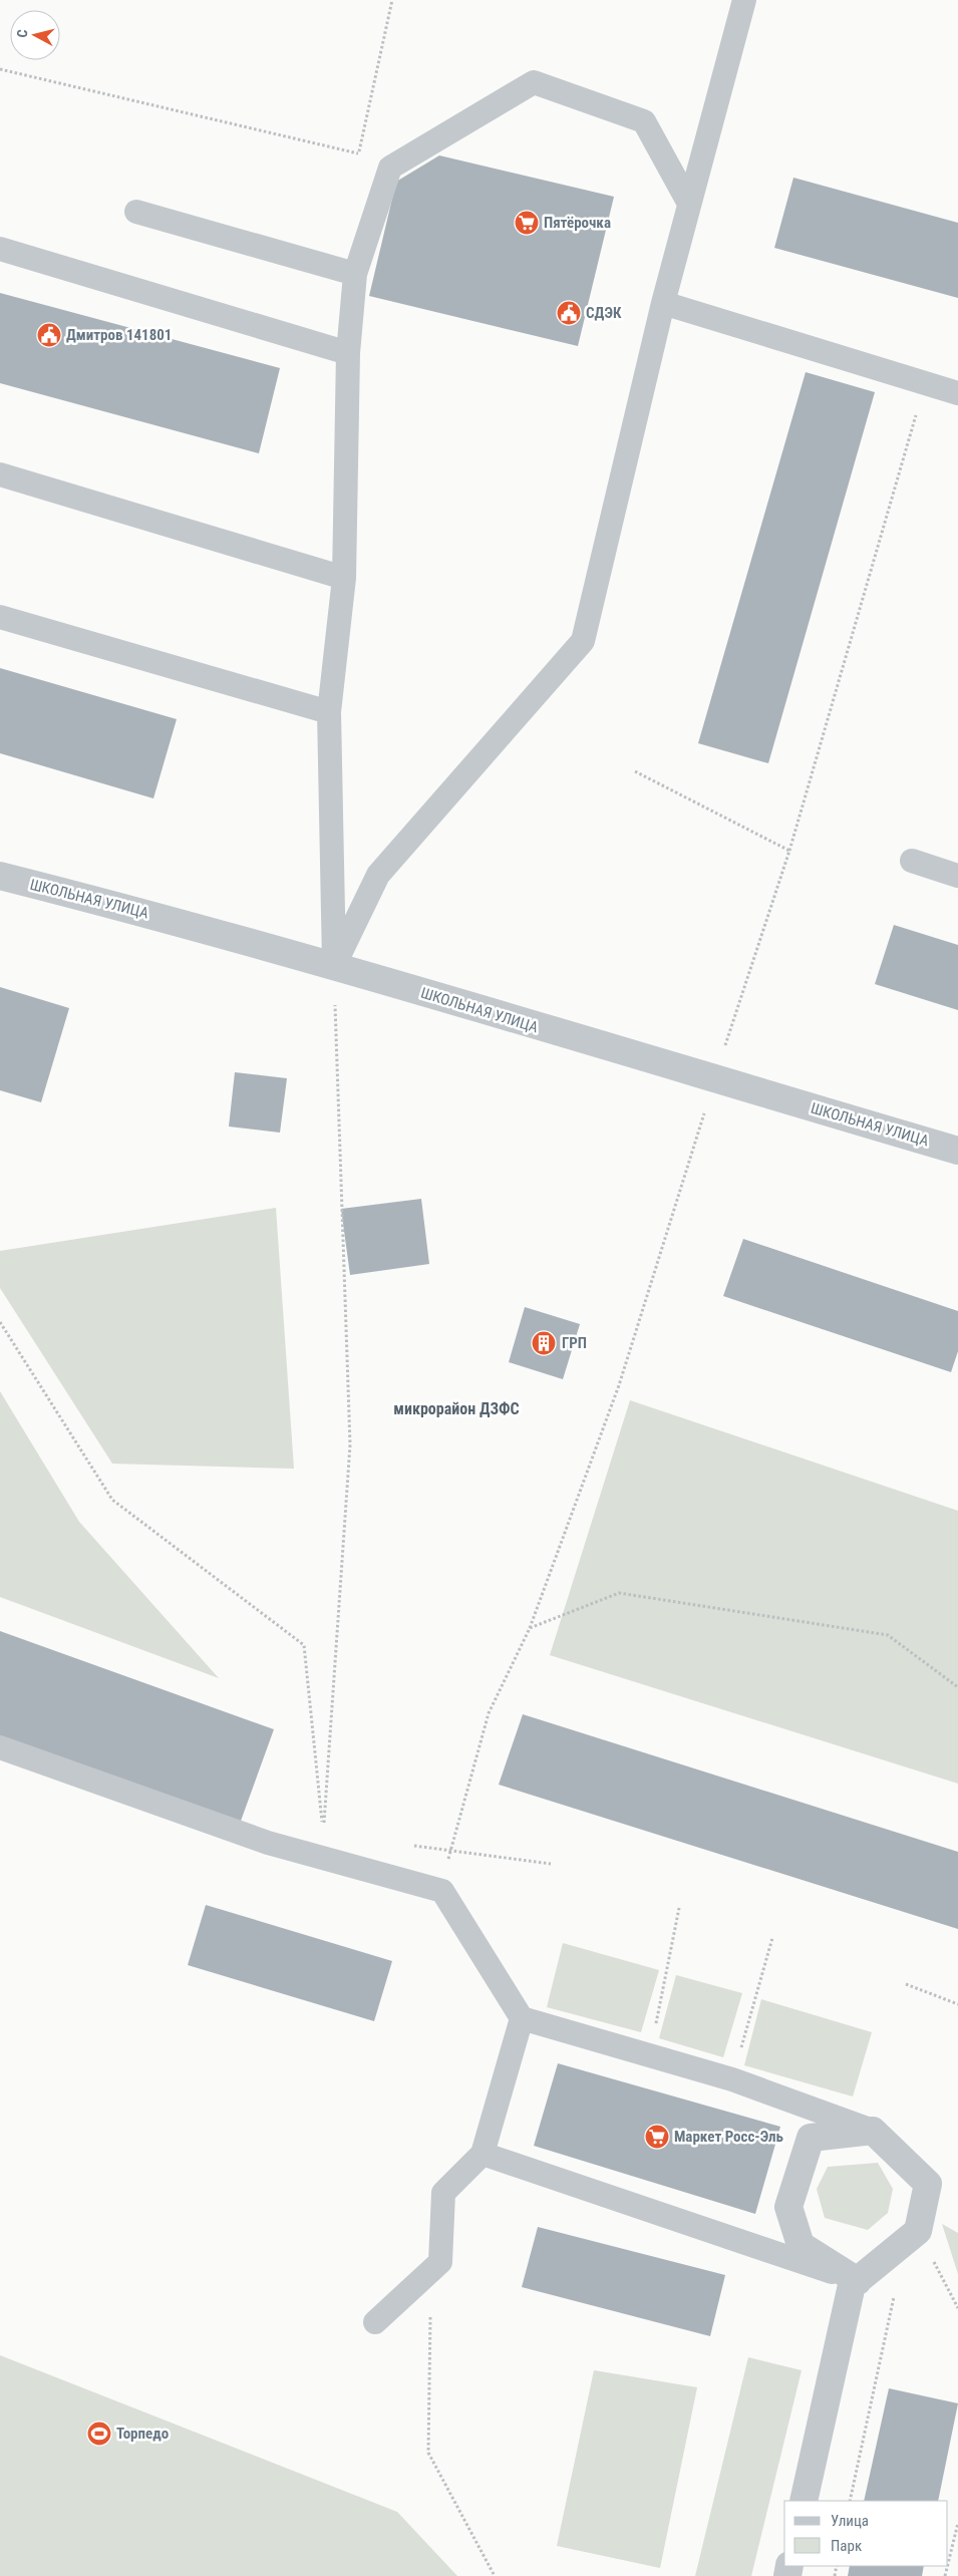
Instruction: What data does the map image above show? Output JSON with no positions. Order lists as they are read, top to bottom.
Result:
{
  "streets": {
    "street": ["ШКОЛЬНАЯ УЛИЦА"]
  },
  "districts": ["микрорайон ДЗФС"],
  "places": {
    "supermarket": ["Пятёрочка", "Маркет Росс-Эль"],
    "public building": ["СДЭК", "Дмитров 141801"],
    "building": ["ГРП"],
    "sports": ["Торпедо"]
  },
  "legend": ["Улица", "Парк"],
  "north": "left"
}
